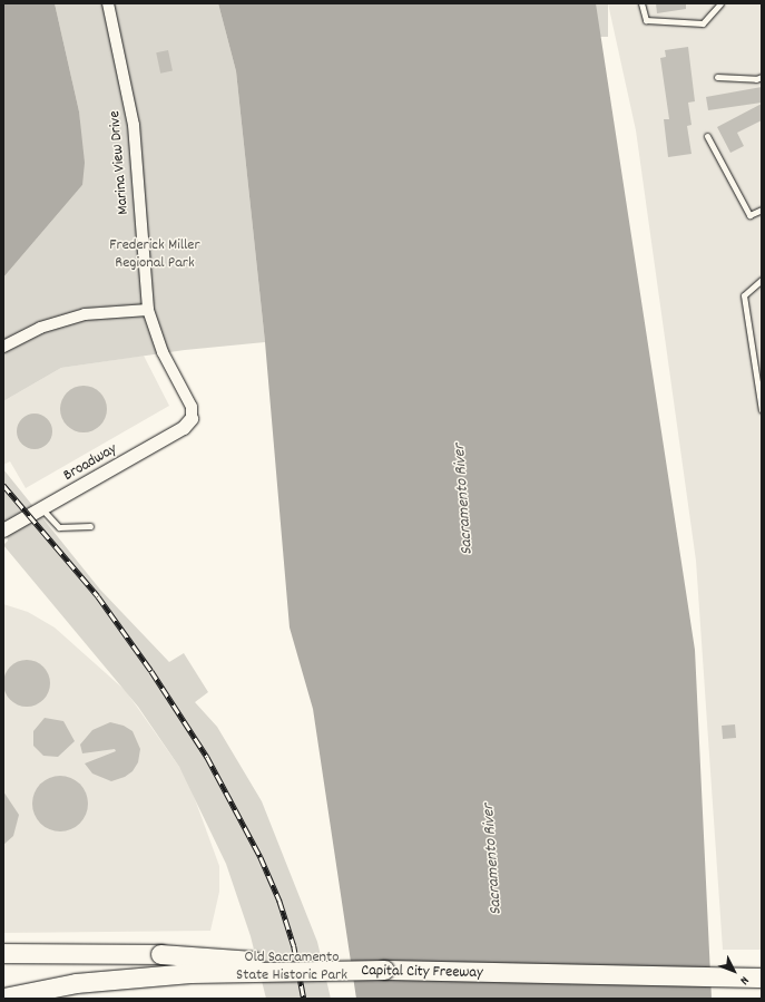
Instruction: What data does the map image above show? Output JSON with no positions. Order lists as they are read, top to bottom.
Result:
{
  "streets": {
    "highway": ["Capital City Freeway"],
    "street": ["Marina View Drive", "Broadway"]
  },
  "crossings": [
    ["Marina View Drive", "Broadway"]
  ],
  "water": ["Sacramento River"],
  "parks": ["Frederick Miller Regional Park", "Old Sacramento State Historic Park"],
  "north": "bottom right"
}
